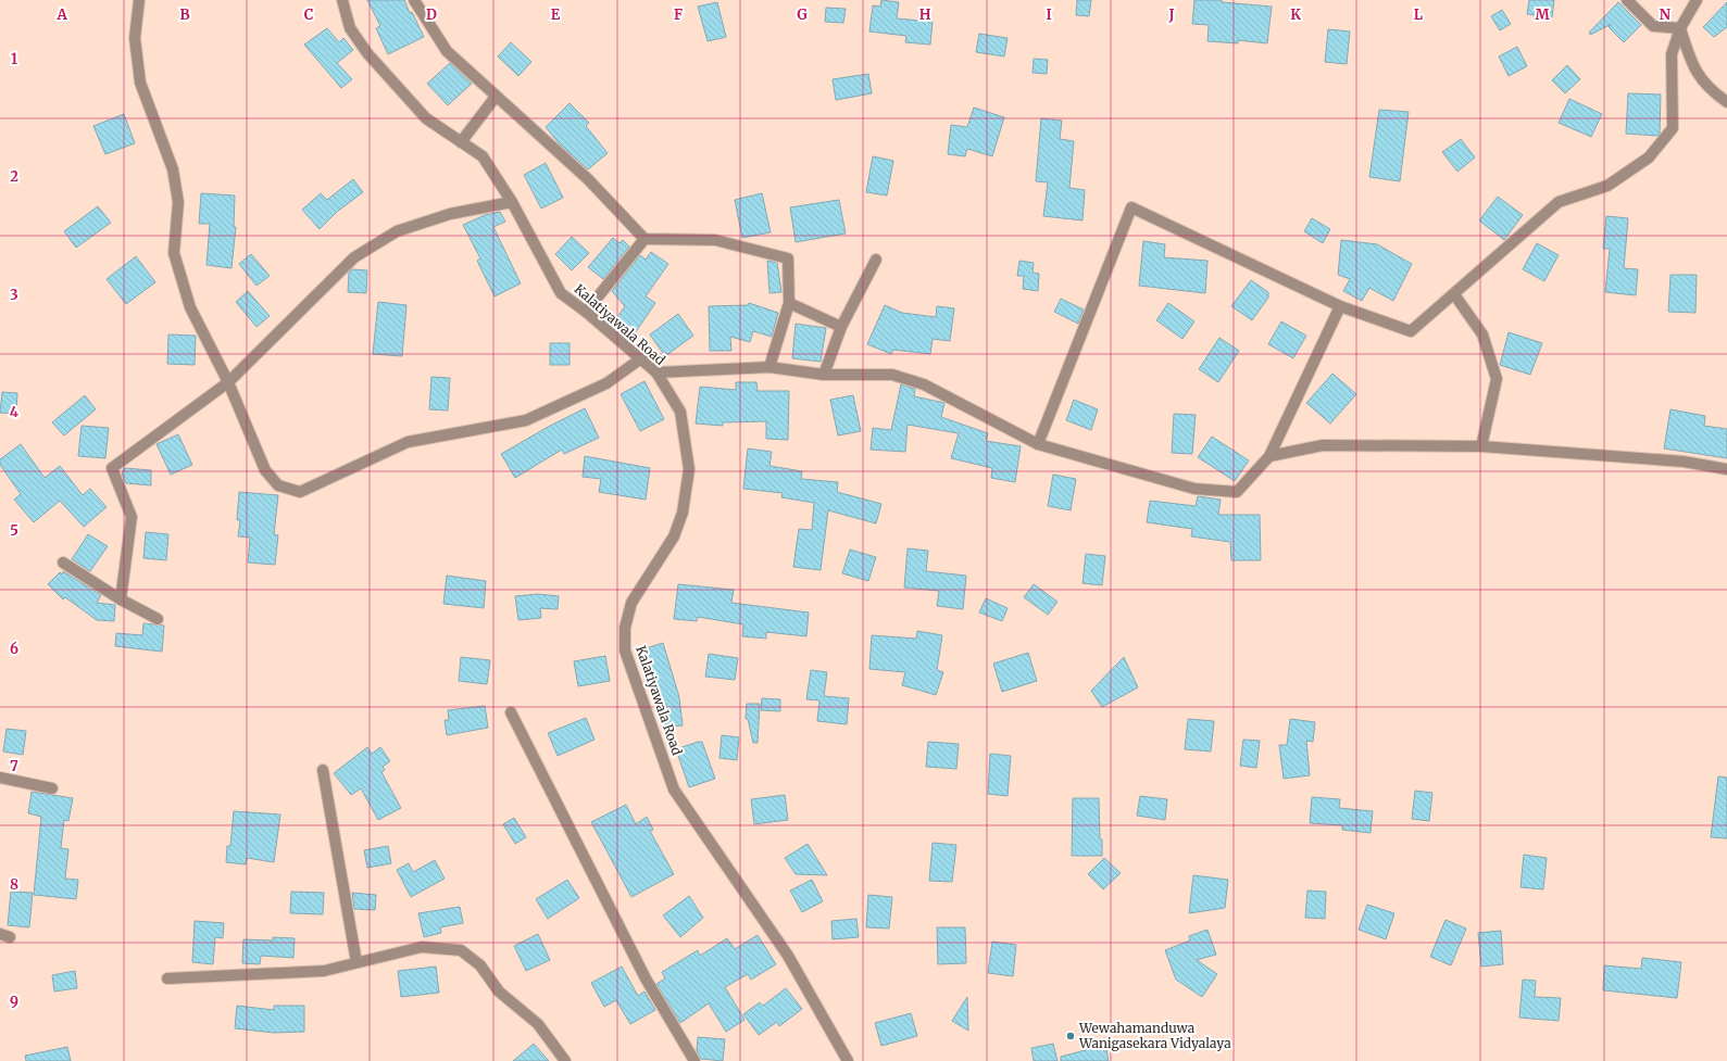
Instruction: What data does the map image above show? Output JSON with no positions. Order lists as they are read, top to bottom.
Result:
{
  "streets": {
    "street": ["Kalatiyawala Road"]
  },
  "places": ["Wewahamanduwa Wanigasekara Vidyalaya"],
  "grid": {
    "columns": [
      "A",
      "B",
      "C",
      "D",
      "E",
      "F",
      "G",
      "H",
      "I",
      "J",
      "K",
      "L",
      "M",
      "N"
    ],
    "rows": [
      "1",
      "2",
      "3",
      "4",
      "5",
      "6",
      "7",
      "8",
      "9"
    ]
  }
}
